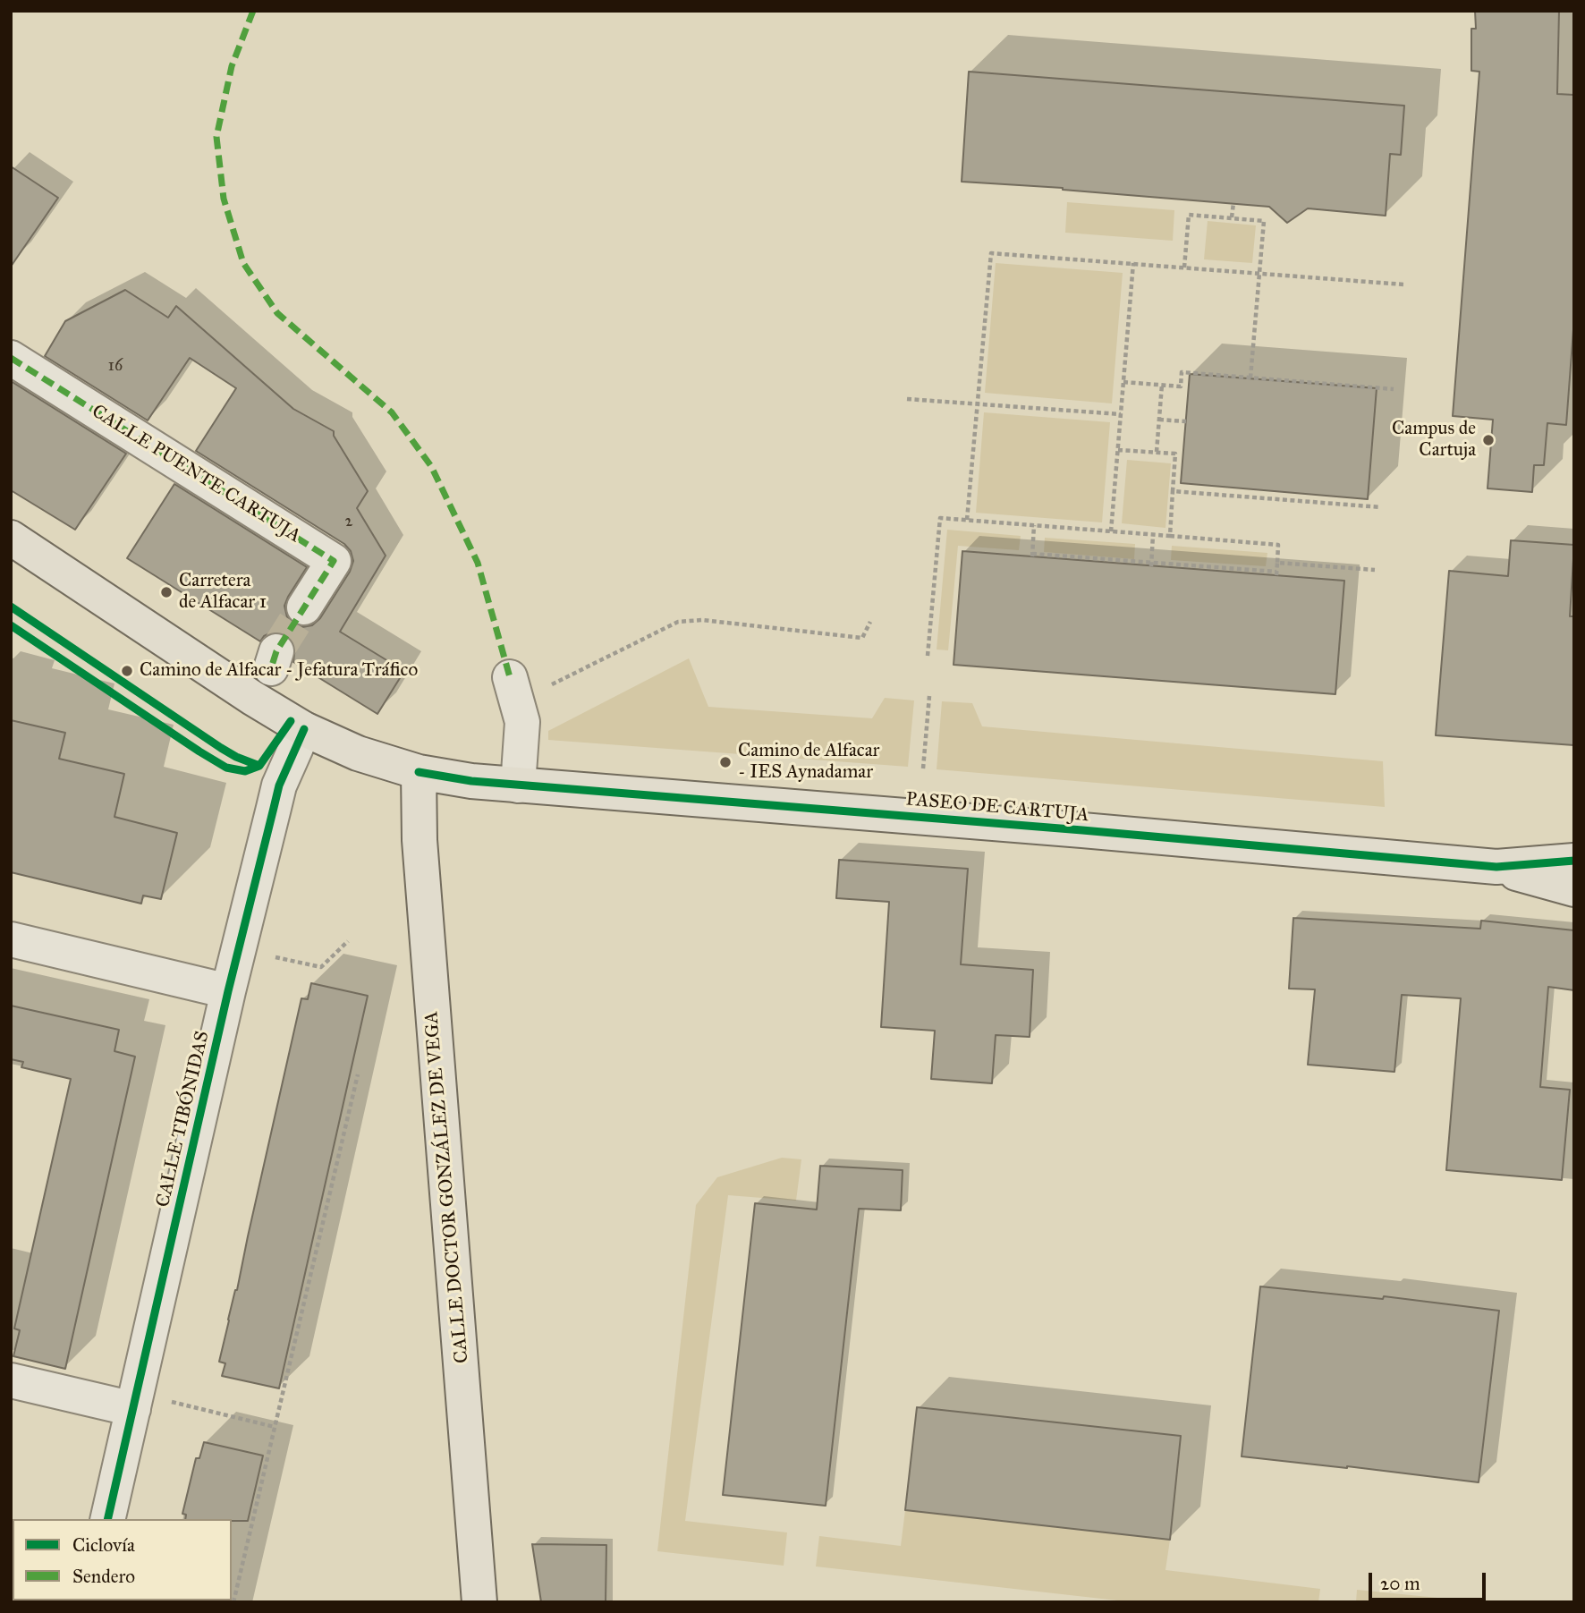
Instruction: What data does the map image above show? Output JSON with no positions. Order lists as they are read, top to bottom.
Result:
{
  "streets": {
    "main road": ["PASEO DE CARTUJA", "CALLE DOCTOR GONZÁLEZ DE VEGA"],
    "street": ["CALLE PUENTE CARTUJA", "CALLE TIBÓNIDAS"]
  },
  "crossings": [
    ["PASEO DE CARTUJA", "CALLE TIBÓNIDAS"],
    ["PASEO DE CARTUJA", "CALLE DOCTOR GONZÁLEZ DE VEGA"]
  ],
  "places": [
    "Campus de Cartuja",
    "Carretera de Alfacar 1",
    "Camino de Alfacar - Jefatura Tráfico",
    "Camino de Alfacar - IES Aynadamar"
  ],
  "house_numbers": ["16", "2"],
  "legend": ["Ciclovía", "Sendero"],
  "scale_bar": "20 m"
}
